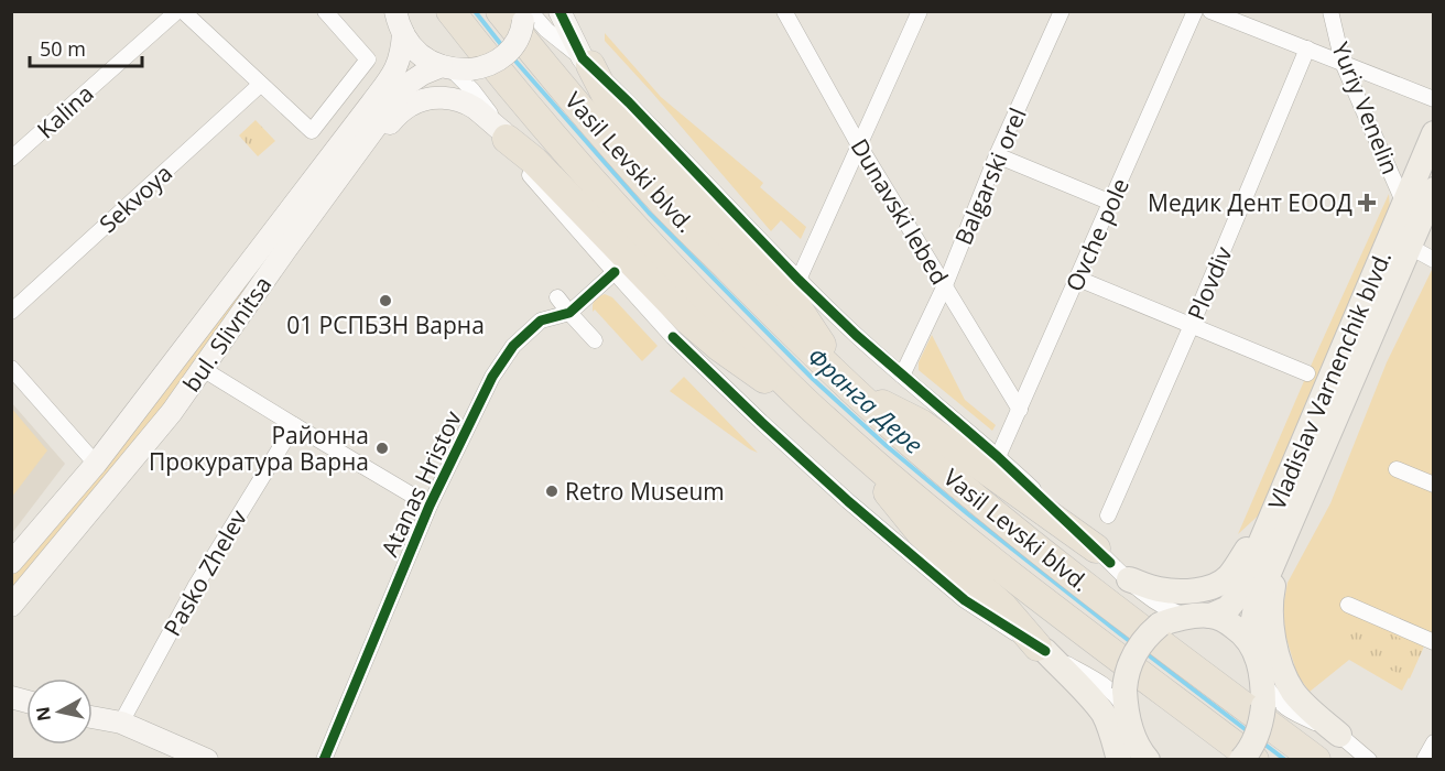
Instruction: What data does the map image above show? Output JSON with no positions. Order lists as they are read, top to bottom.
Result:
{
  "streets": {
    "highway": ["Vasil Levski blvd."],
    "main road": ["bul. Slivnitsa", "Vladislav Varnenchik blvd."],
    "street": [
      "Yuriy Venelin",
      "Kalina",
      "Balgarski orel",
      "Sekvoya",
      "Dunavski lebed",
      "Ovche pole",
      "Plovdiv",
      "Atanas Hristov",
      "Pasko Zhelev"
    ]
  },
  "crossings": [
    ["Yuriy Venelin", "Vladislav Varnenchik blvd."],
    ["Vasil Levski blvd.", "bul. Slivnitsa"],
    ["Balgarski orel", "Dunavski lebed"],
    ["Dunavski lebed", "Ovche pole"]
  ],
  "water": ["Франга Дере"],
  "places": {
    "health": ["Медик Дент ЕООД"],
    "other": ["01 РСПБЗН Варна", "Районна Прокуратура Варна", "Retro Museum"]
  },
  "scale_bar": "50 m",
  "north": "left"
}
